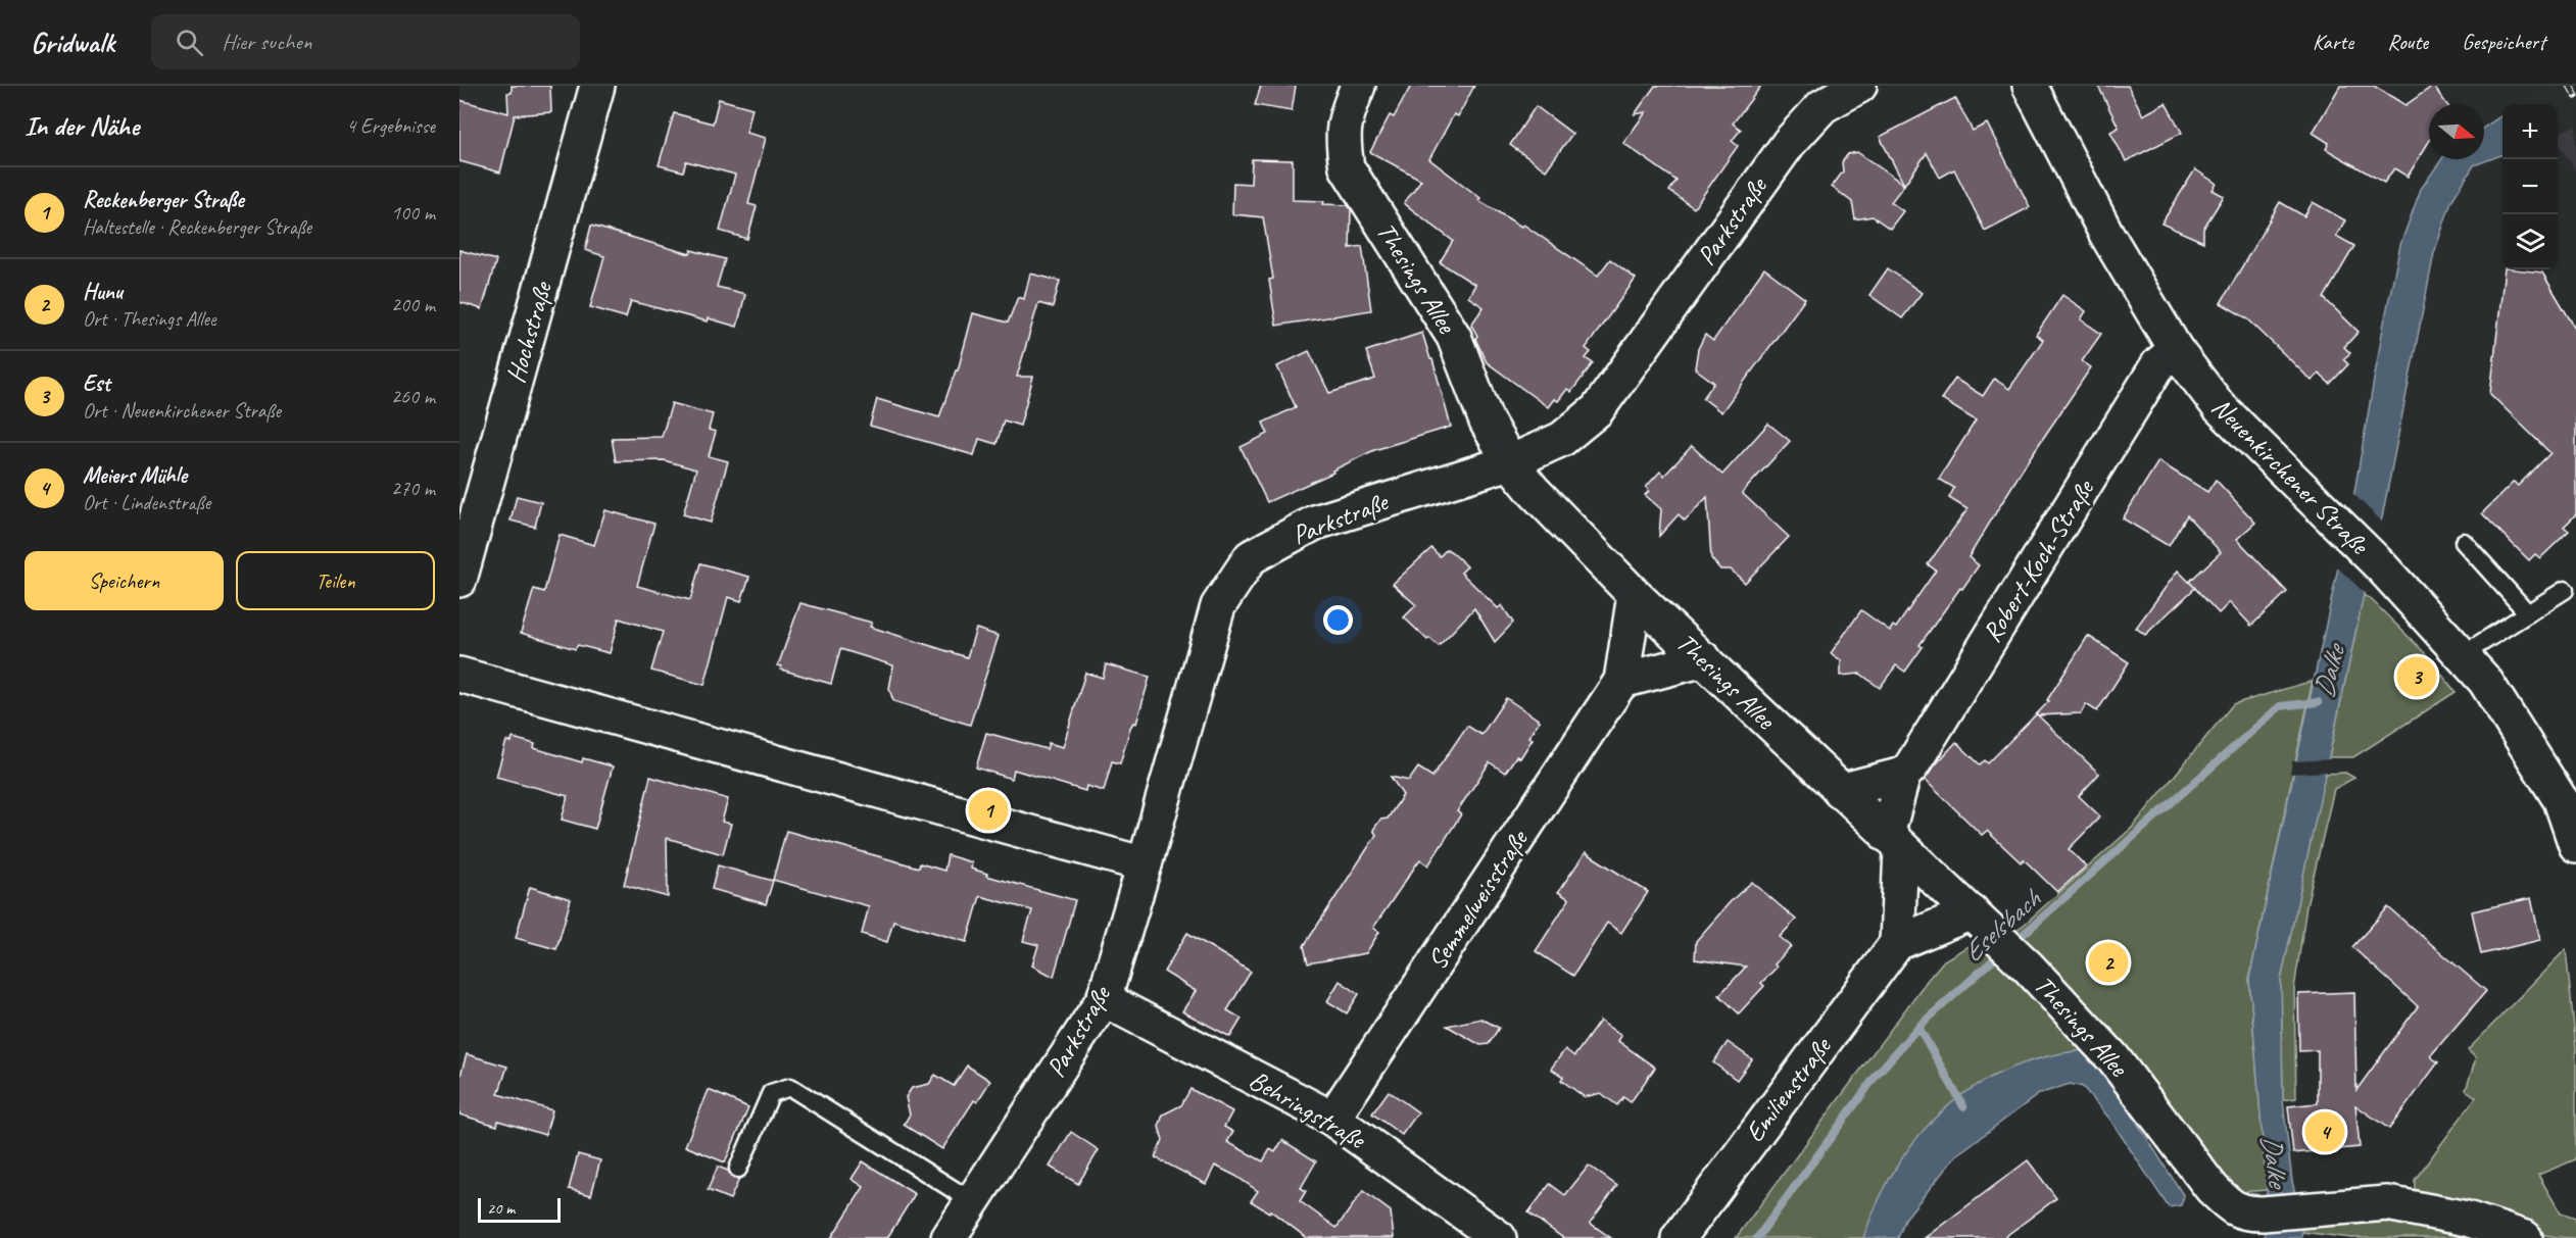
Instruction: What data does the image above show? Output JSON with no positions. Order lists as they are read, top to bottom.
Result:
{
  "streets": {
    "street": [
      "Parkstraße",
      "Thesings Allee",
      "Hochstraße",
      "Neuenkirchener Straße",
      "Robert-Koch-Straße",
      "Semmelweisstraße",
      "Emilienstraße",
      "Behringstraße"
    ]
  },
  "crossings": [
    ["Parkstraße", "Thesings Allee"],
    ["Parkstraße", "Behringstraße"],
    ["Thesings Allee", "Robert-Koch-Straße"],
    ["Thesings Allee", "Semmelweisstraße"],
    ["Neuenkirchener Straße", "Robert-Koch-Straße"],
    ["Semmelweisstraße", "Behringstraße"]
  ],
  "water": ["Dalke", "Eselsbach"],
  "scale_bar": "20 m",
  "north": "right",
  "page": {
    "header": "Gridwalk",
    "search": "Hier suchen",
    "nav": ["Karte", "Route", "Gespeichert"],
    "heading": ["In der Nähe", "4 Ergebnisse"],
    "map_buttons": ["+", "−"],
    "list": [
      {
        "mark": "1",
        "name": "Reckenberger Straße",
        "note": "Haltestelle · Reckenberger Straße",
        "value": "100 m"
      },
      {
        "mark": "2",
        "name": "Hunu",
        "note": "Ort · Thesings Allee",
        "value": "200 m"
      },
      {
        "mark": "3",
        "name": "Est",
        "note": "Ort · Neuenkirchener Straße",
        "value": "260 m"
      },
      {
        "mark": "4",
        "name": "Meiers Mühle",
        "note": "Ort · Lindenstraße",
        "value": "270 m"
      }
    ],
    "buttons": ["Speichern", "Teilen"],
    "pins": [
      "3",
      "1",
      "2",
      "4"
    ],
    "scale": "20 m"
  }
}
